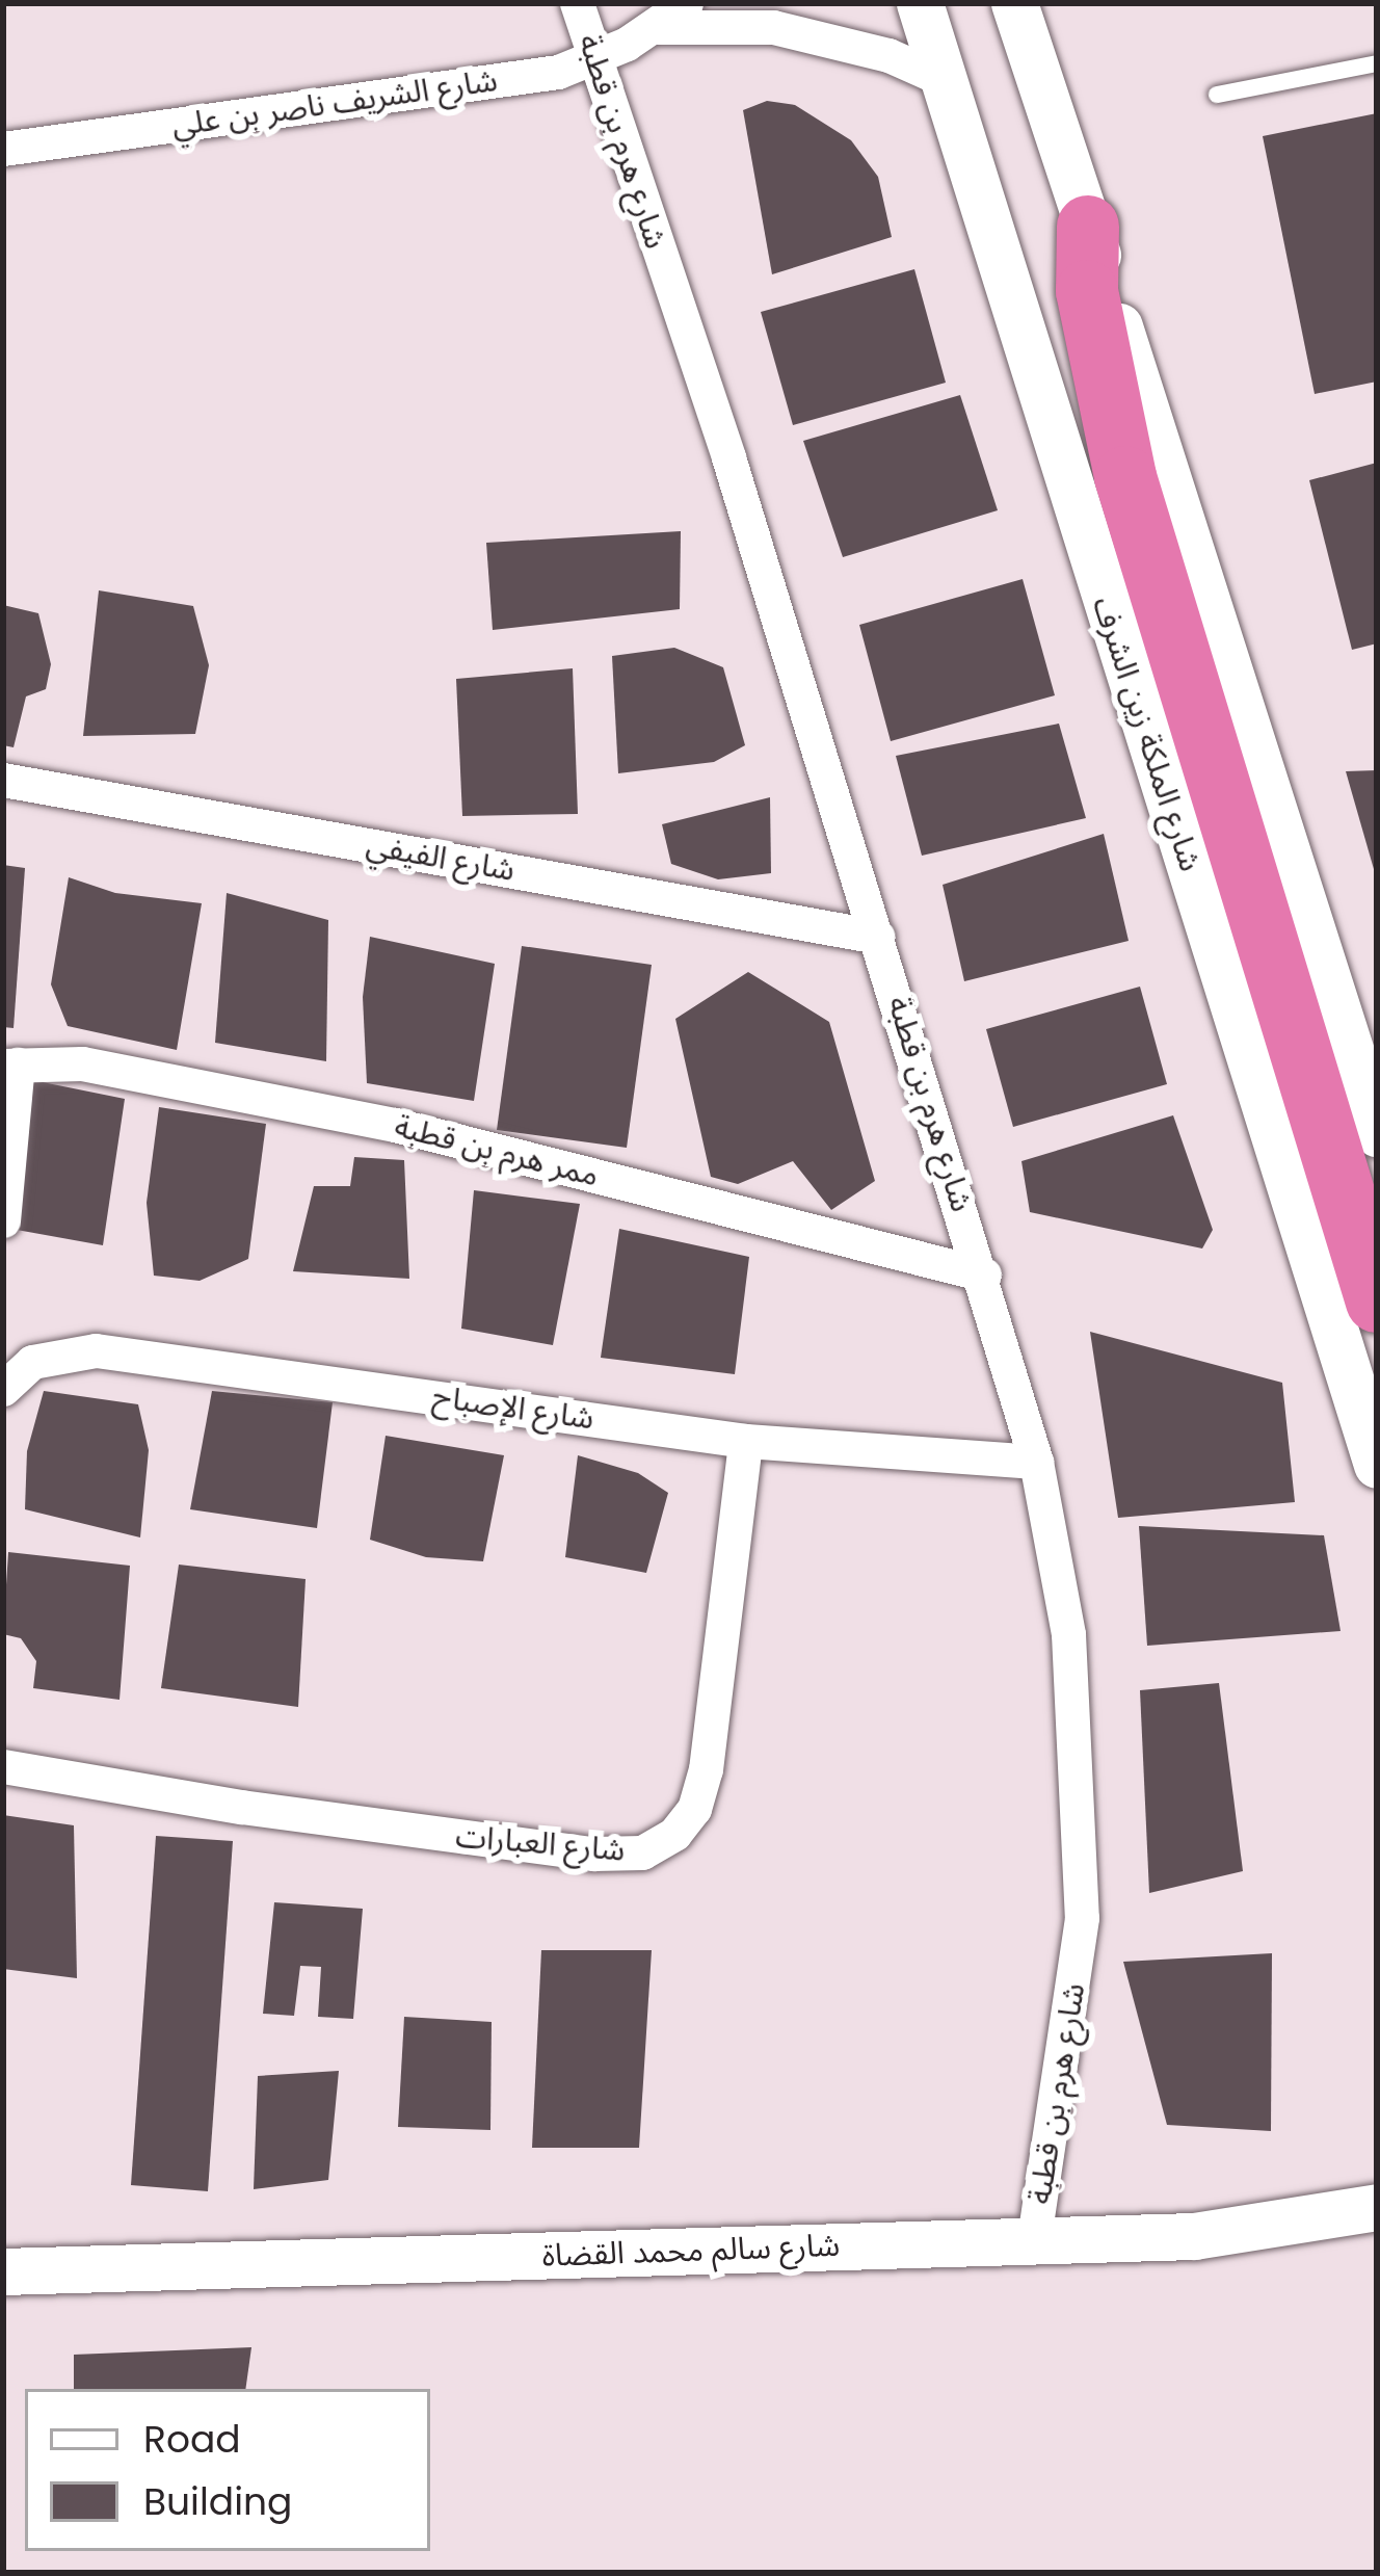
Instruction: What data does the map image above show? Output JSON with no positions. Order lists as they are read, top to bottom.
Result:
{
  "streets": {
    "main road": ["شارع الملكة زين الشرف", "شارع سالم محمد القضاة"],
    "street": [
      "شارع الشريف ناصر بن علي",
      "شارع هرم بن قطبة",
      "شارع الفيفي",
      "ممر هرم بن قطبة",
      "شارع الإصباح",
      "شارع العبارات"
    ]
  },
  "crossings": [
    ["شارع الشريف ناصر بن علي", "شارع هرم بن قطبة"],
    ["شارع الشريف ناصر بن علي", "شارع الملكة زين الشرف"],
    ["شارع هرم بن قطبة", "شارع الفيفي"],
    ["شارع هرم بن قطبة", "ممر هرم بن قطبة"],
    ["شارع هرم بن قطبة", "شارع الإصباح"],
    ["شارع هرم بن قطبة", "شارع سالم محمد القضاة"],
    ["شارع الإصباح", "شارع العبارات"]
  ],
  "legend": ["Road", "Building"]
}
